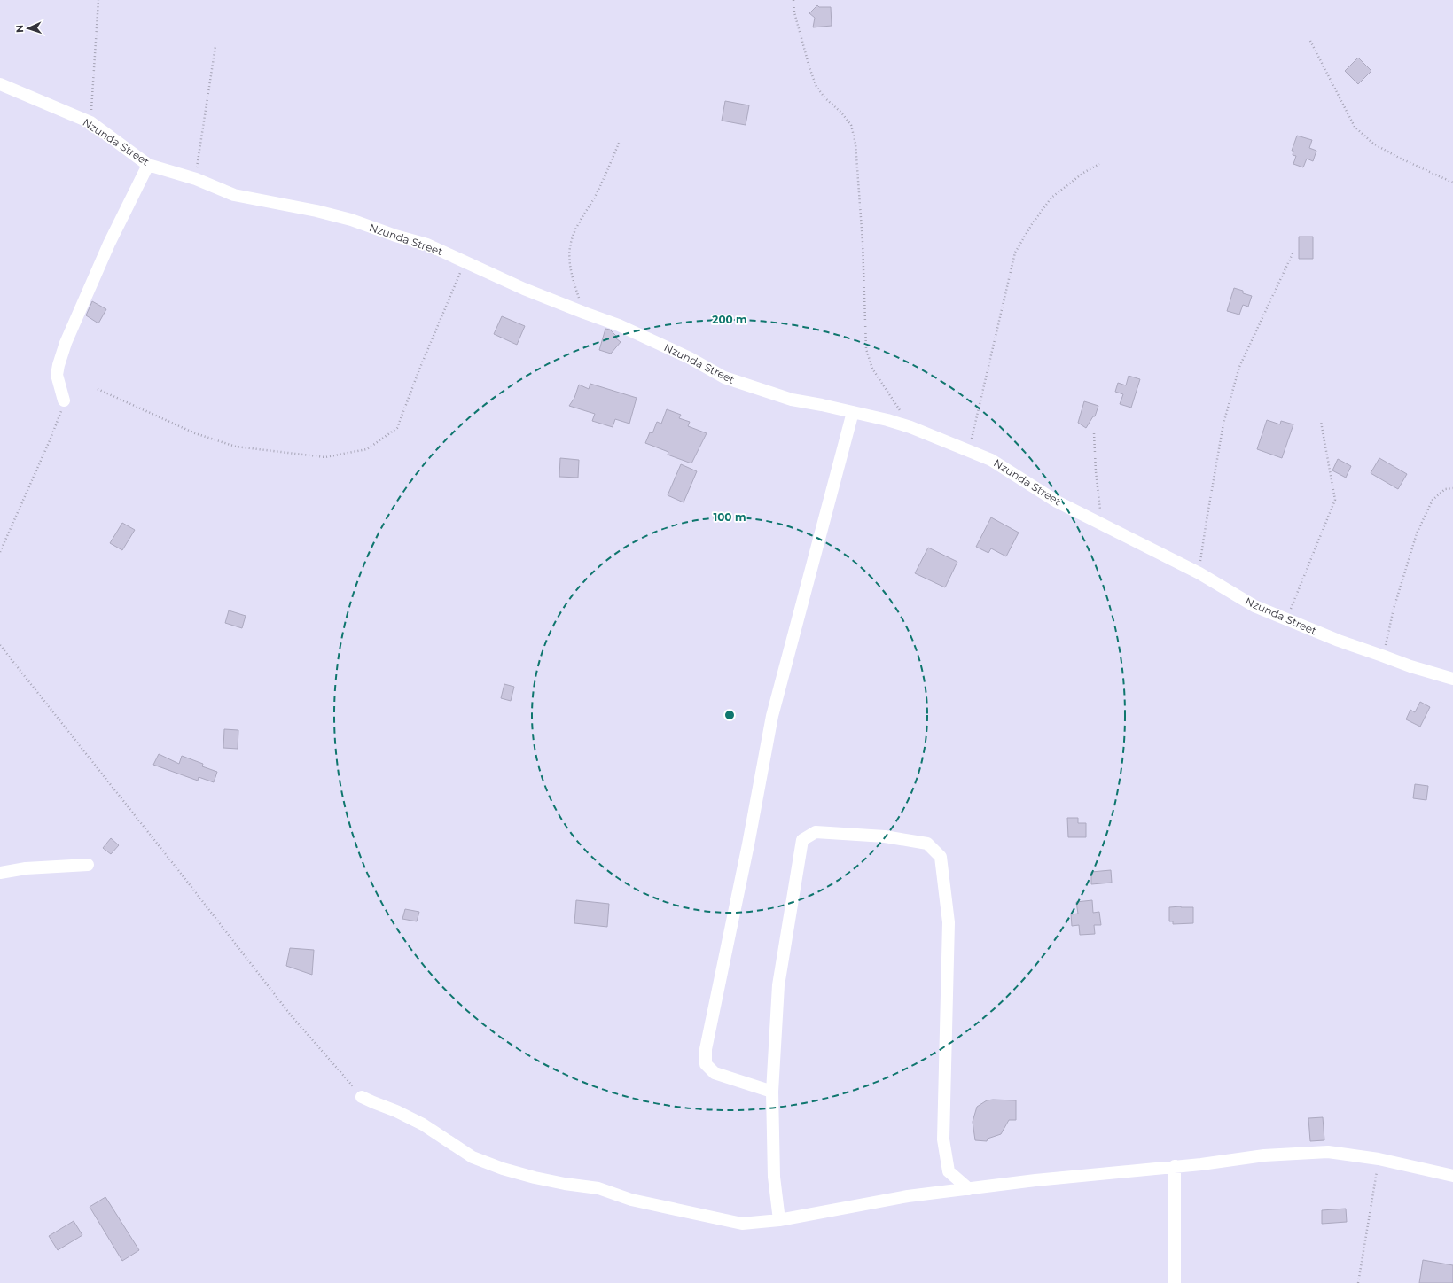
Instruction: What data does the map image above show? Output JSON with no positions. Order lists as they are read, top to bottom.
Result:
{
  "streets": {
    "street": ["Nzunda Street"]
  },
  "north": "left",
  "rings": ["200 m", "100 m"]
}
